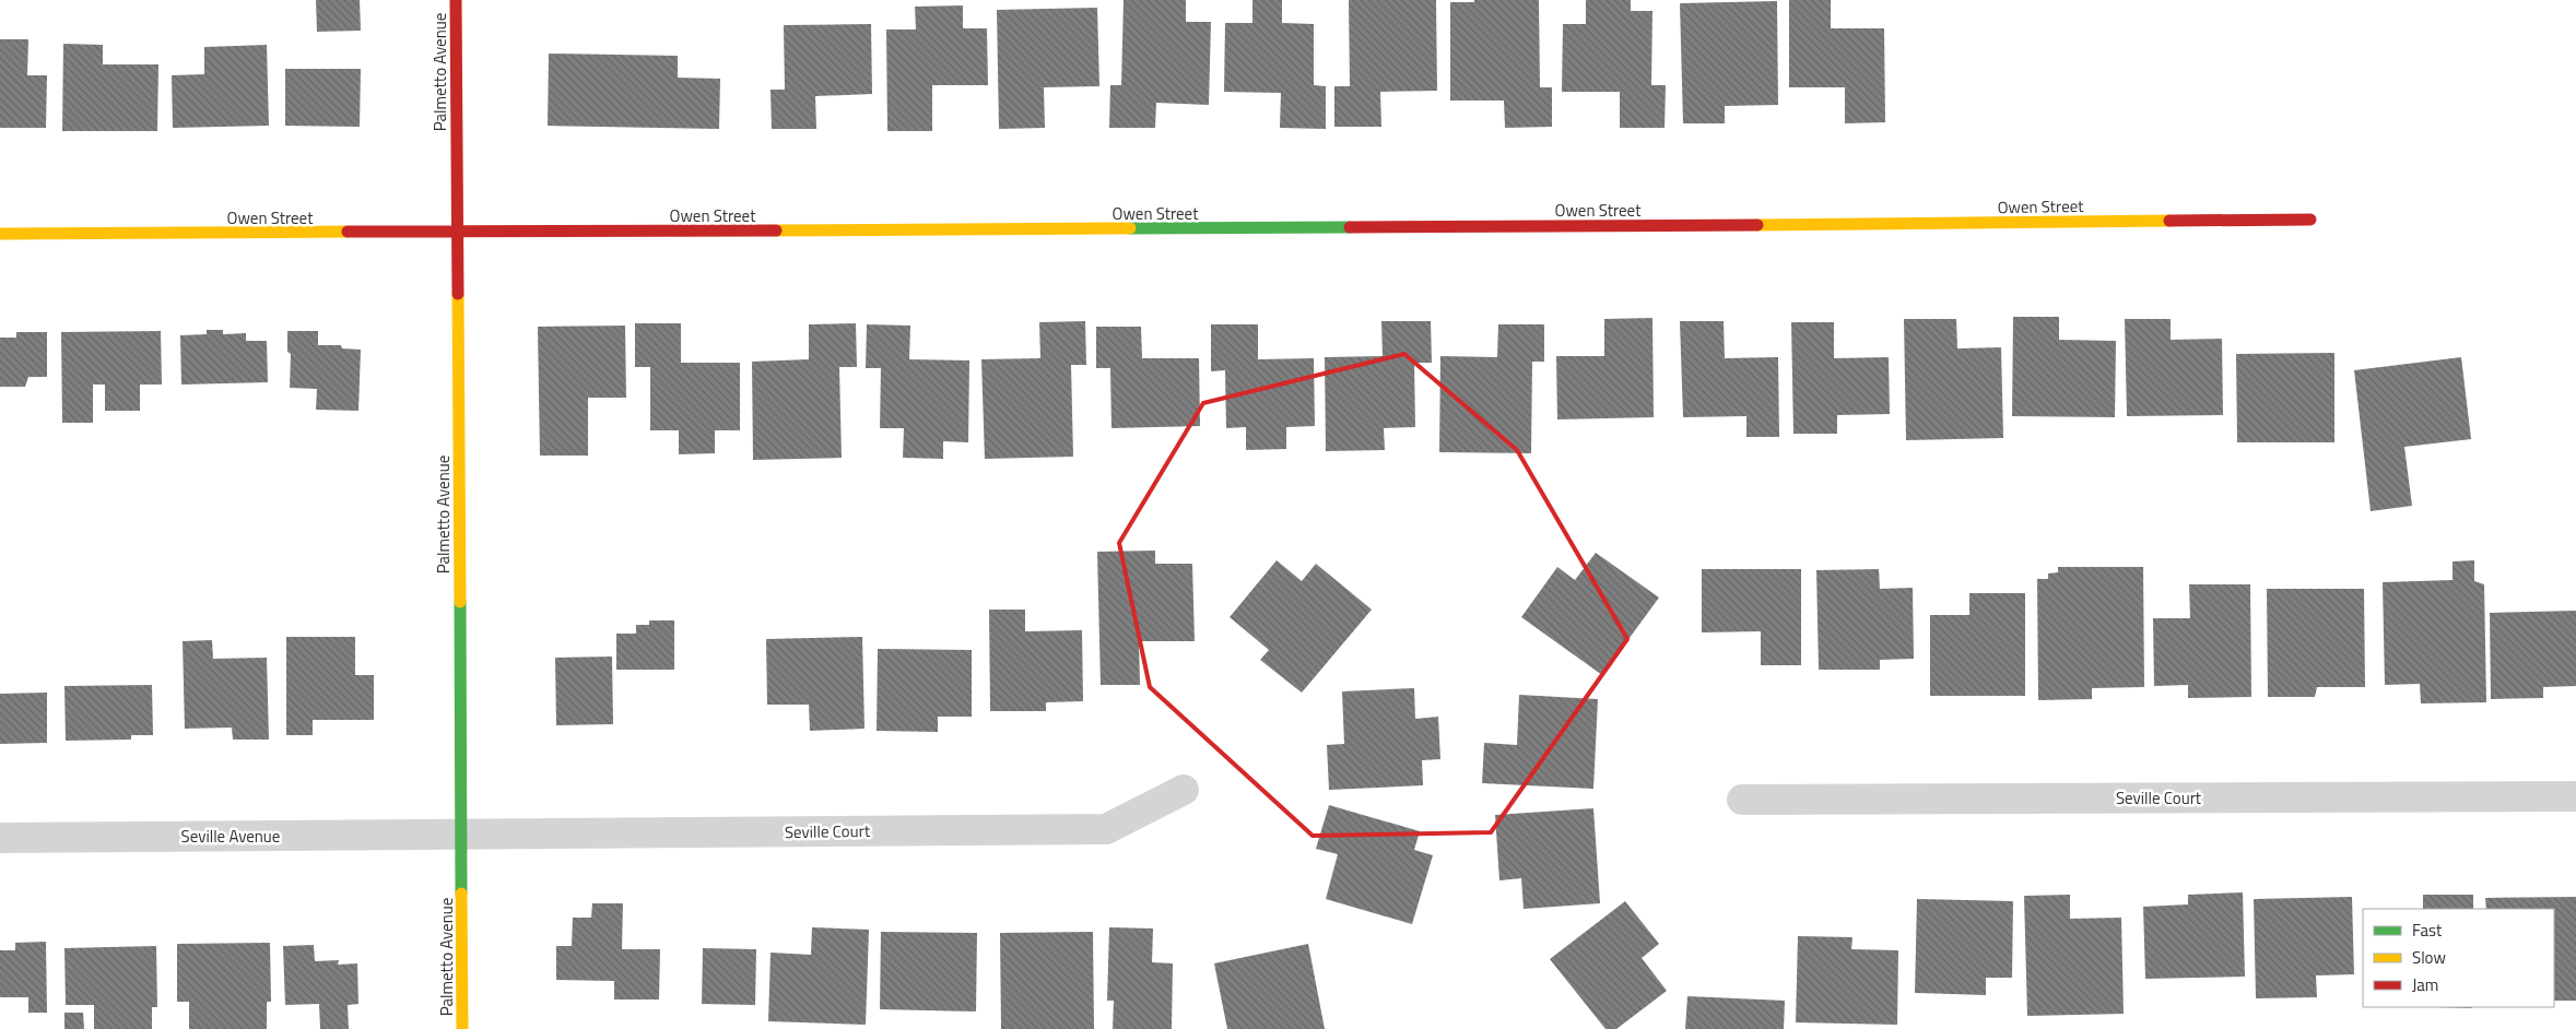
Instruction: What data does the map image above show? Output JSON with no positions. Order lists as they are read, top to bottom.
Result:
{
  "streets": {
    "street": [
      "Palmetto Avenue",
      "Owen Street",
      "Seville Court",
      "Seville Avenue"
    ]
  },
  "crossings": [
    ["Palmetto Avenue", "Owen Street"],
    ["Palmetto Avenue", "Seville Court"],
    ["Palmetto Avenue", "Seville Avenue"],
    ["Seville Court", "Seville Avenue"]
  ],
  "legend": ["Fast", "Slow", "Jam"]
}
